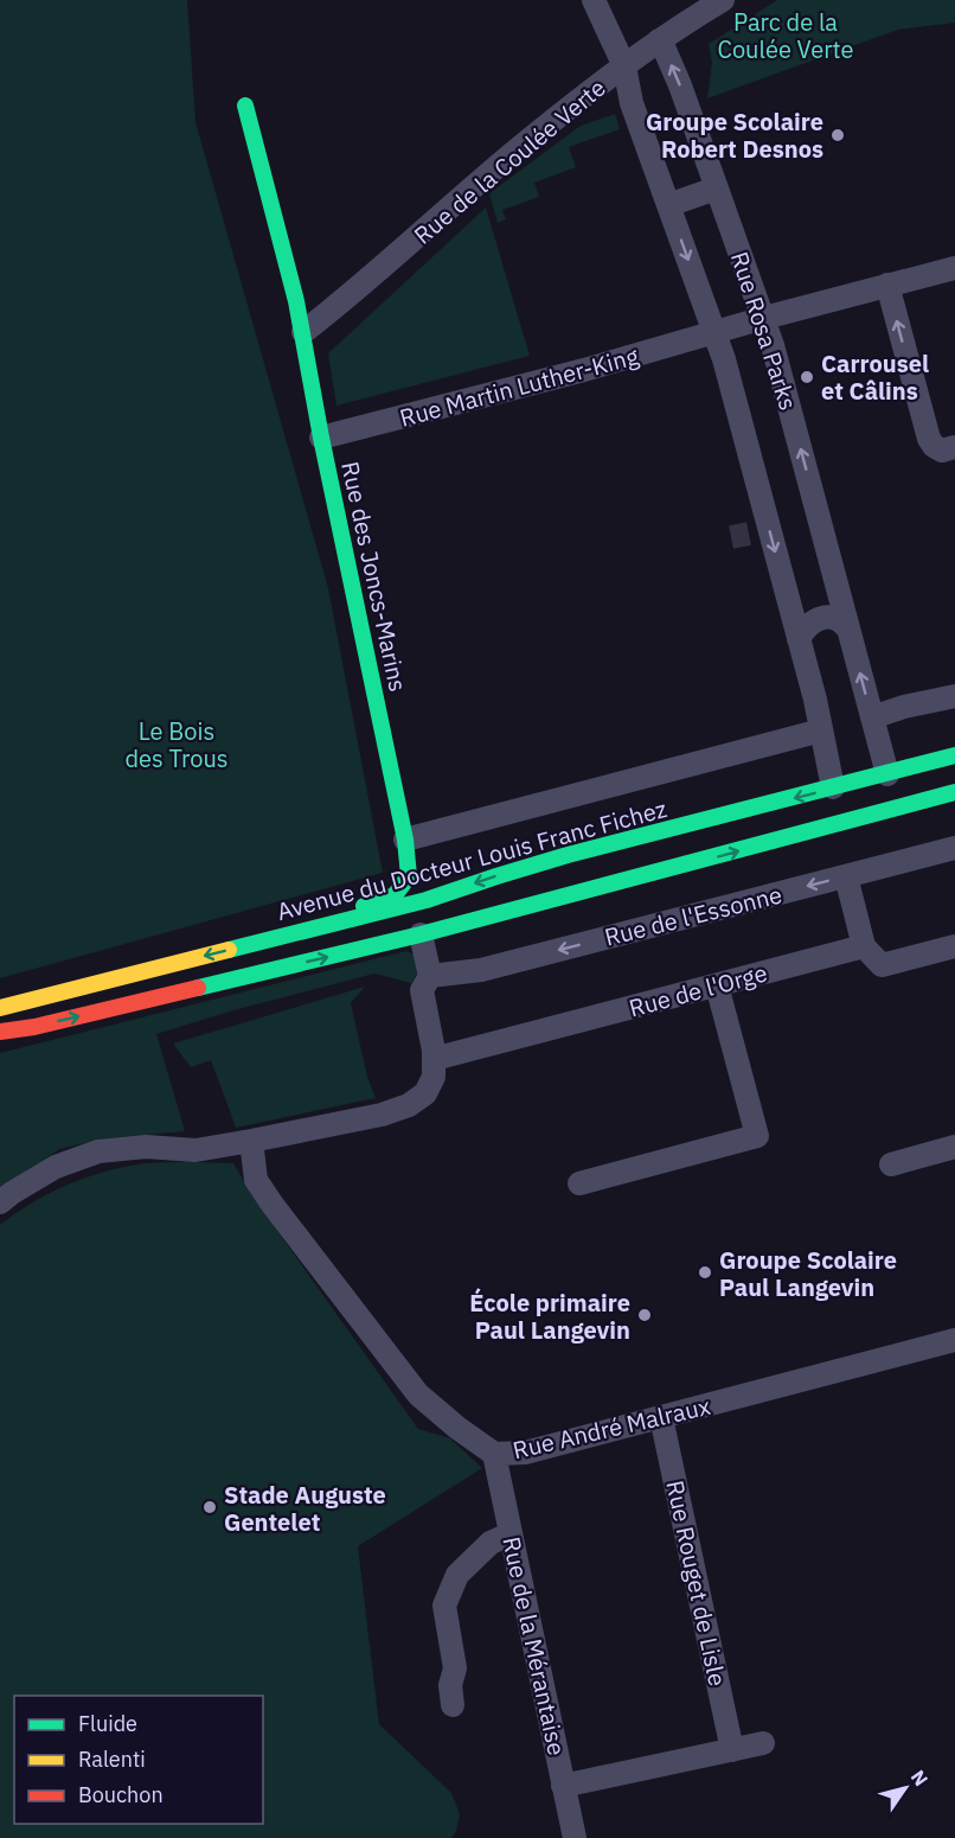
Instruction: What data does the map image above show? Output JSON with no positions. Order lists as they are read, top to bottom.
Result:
{
  "streets": {
    "main road": ["Rue des Joncs-Marins", "Avenue du Docteur Louis Franc Fichez"],
    "street": [
      "Rue de la Coulée Verte",
      "Rue Rosa Parks",
      "Rue Martin Luther-King",
      "Rue de l'Essonne",
      "Rue de l'Orge",
      "Rue André Malraux",
      "Rue Rouget de Lisle",
      "Rue de la Mérantaise"
    ]
  },
  "crossings": [
    ["Rue de la Coulée Verte", "Rue Rosa Parks"],
    ["Rue de la Coulée Verte", "Rue des Joncs-Marins"],
    ["Rue Rosa Parks", "Rue Martin Luther-King"],
    ["Rue Rosa Parks", "Avenue du Docteur Louis Franc Fichez"],
    ["Rue Martin Luther-King", "Rue des Joncs-Marins"],
    ["Rue des Joncs-Marins", "Avenue du Docteur Louis Franc Fichez"],
    ["Rue André Malraux", "Rue Rouget de Lisle"],
    ["Rue André Malraux", "Rue de la Mérantaise"]
  ],
  "parks": ["Parc de la Coulée Verte", "Le Bois des Trous"],
  "places": [
    "Groupe Scolaire Robert Desnos",
    "Carrousel et Câlins",
    "Groupe Scolaire Paul Langevin",
    "École primaire Paul Langevin",
    "Stade Auguste Gentelet"
  ],
  "legend": ["Fluide", "Ralenti", "Bouchon"],
  "north": "top right"
}
